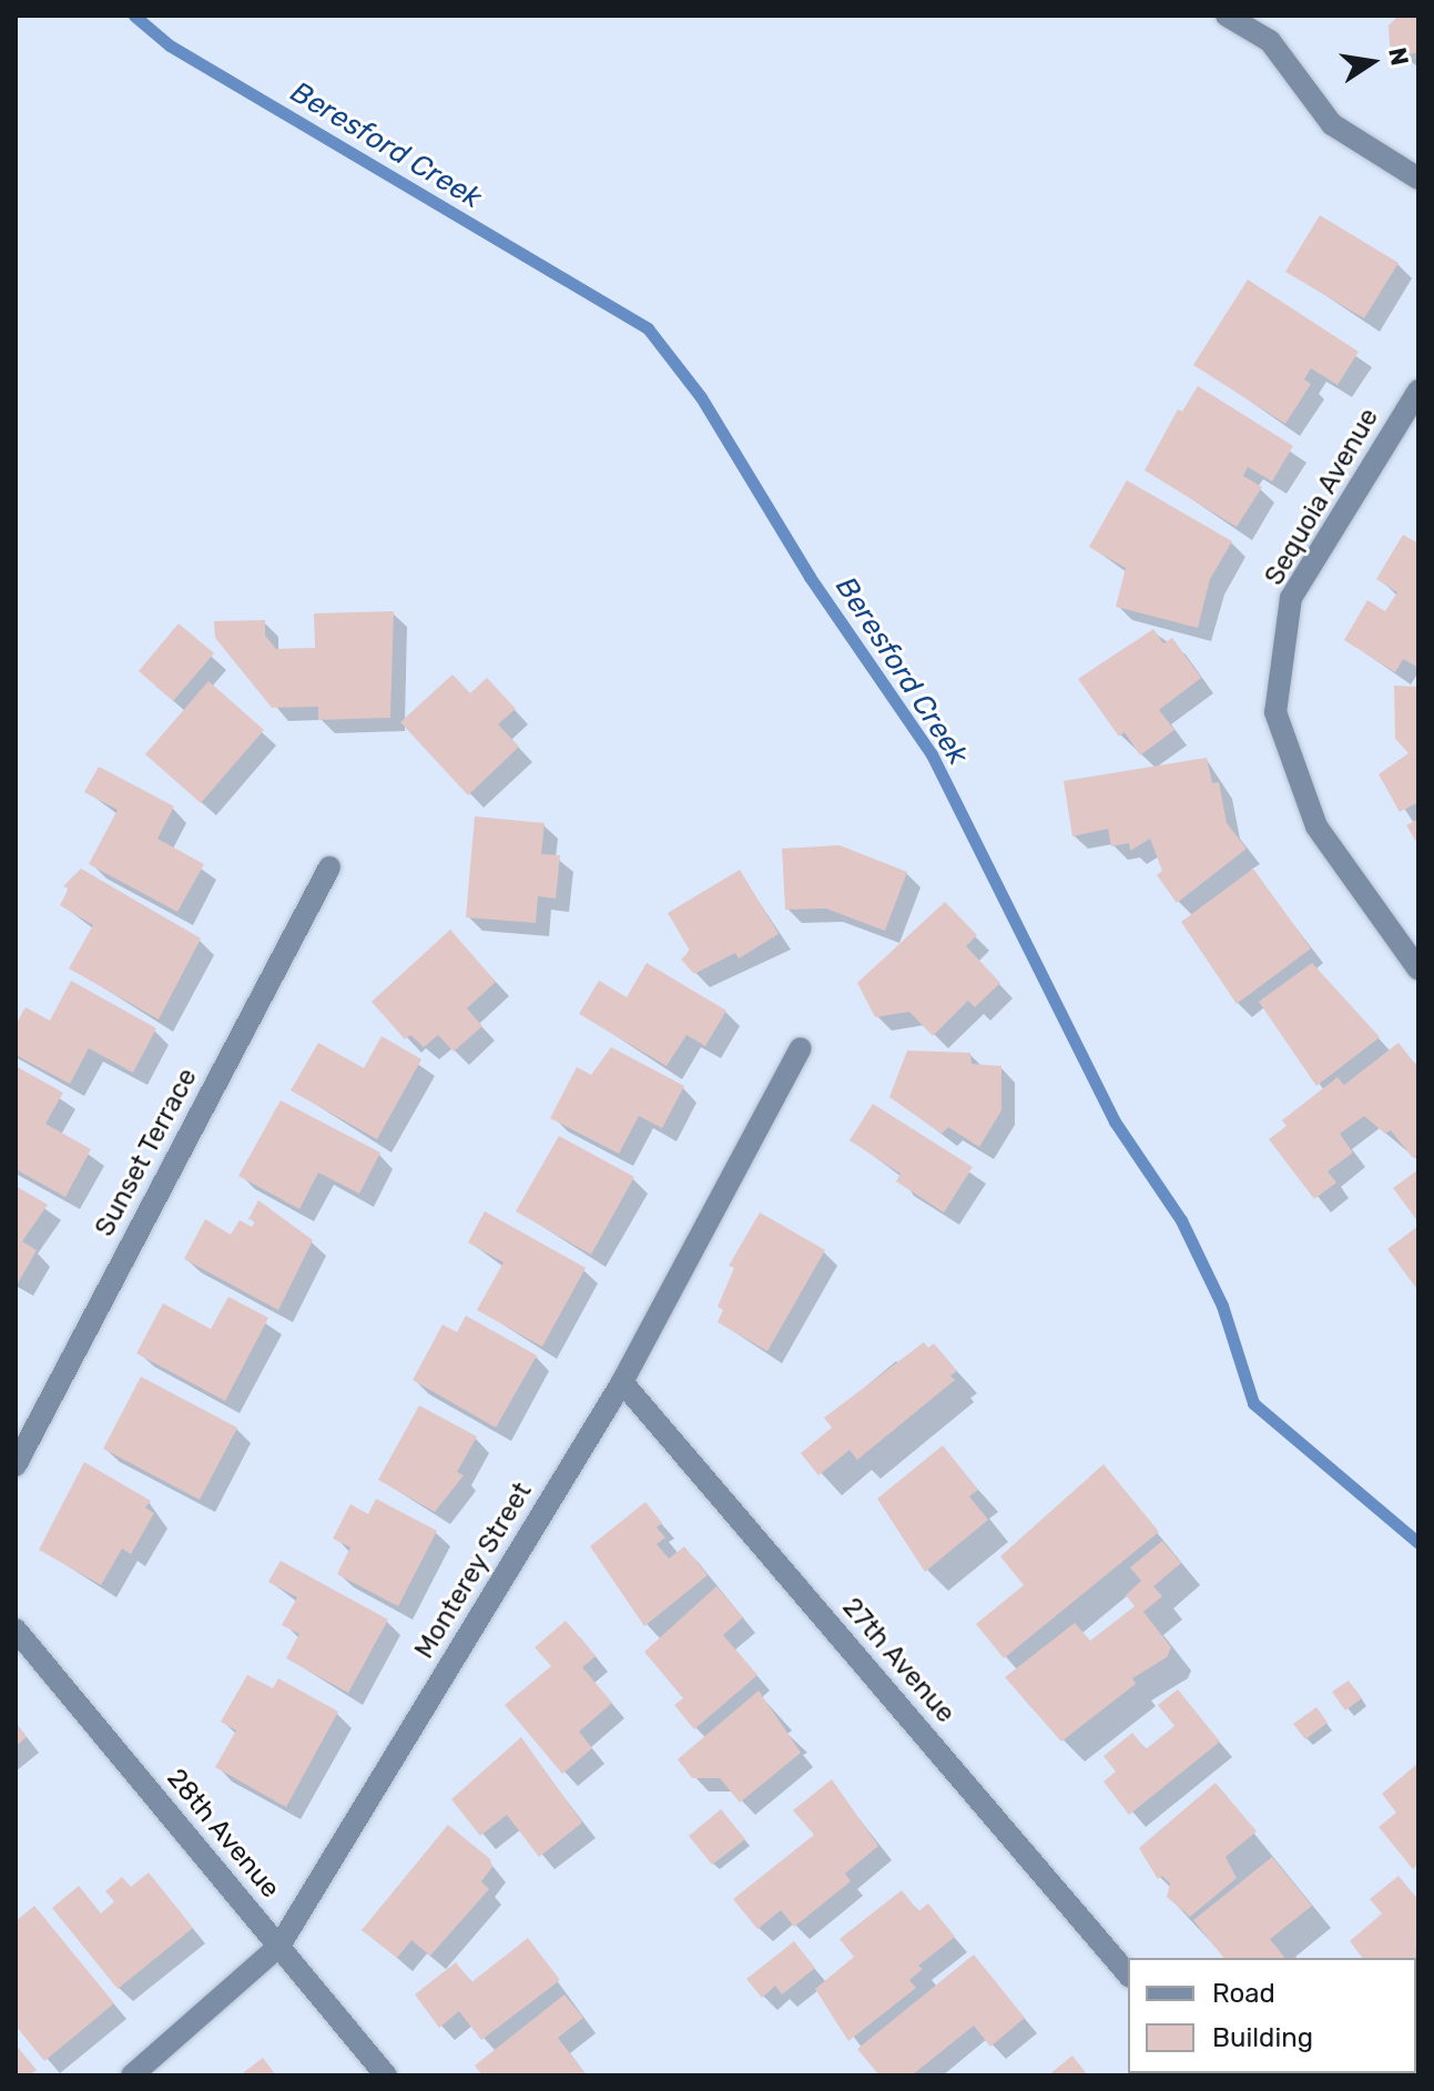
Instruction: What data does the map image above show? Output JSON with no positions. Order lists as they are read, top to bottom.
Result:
{
  "streets": {
    "street": [
      "Sequoia Avenue",
      "Sunset Terrace",
      "Monterey Street",
      "27th Avenue",
      "28th Avenue"
    ]
  },
  "crossings": [
    ["Monterey Street", "27th Avenue"],
    ["Monterey Street", "28th Avenue"]
  ],
  "water": ["Beresford Creek"],
  "legend": ["Road", "Building"],
  "north": "right"
}
